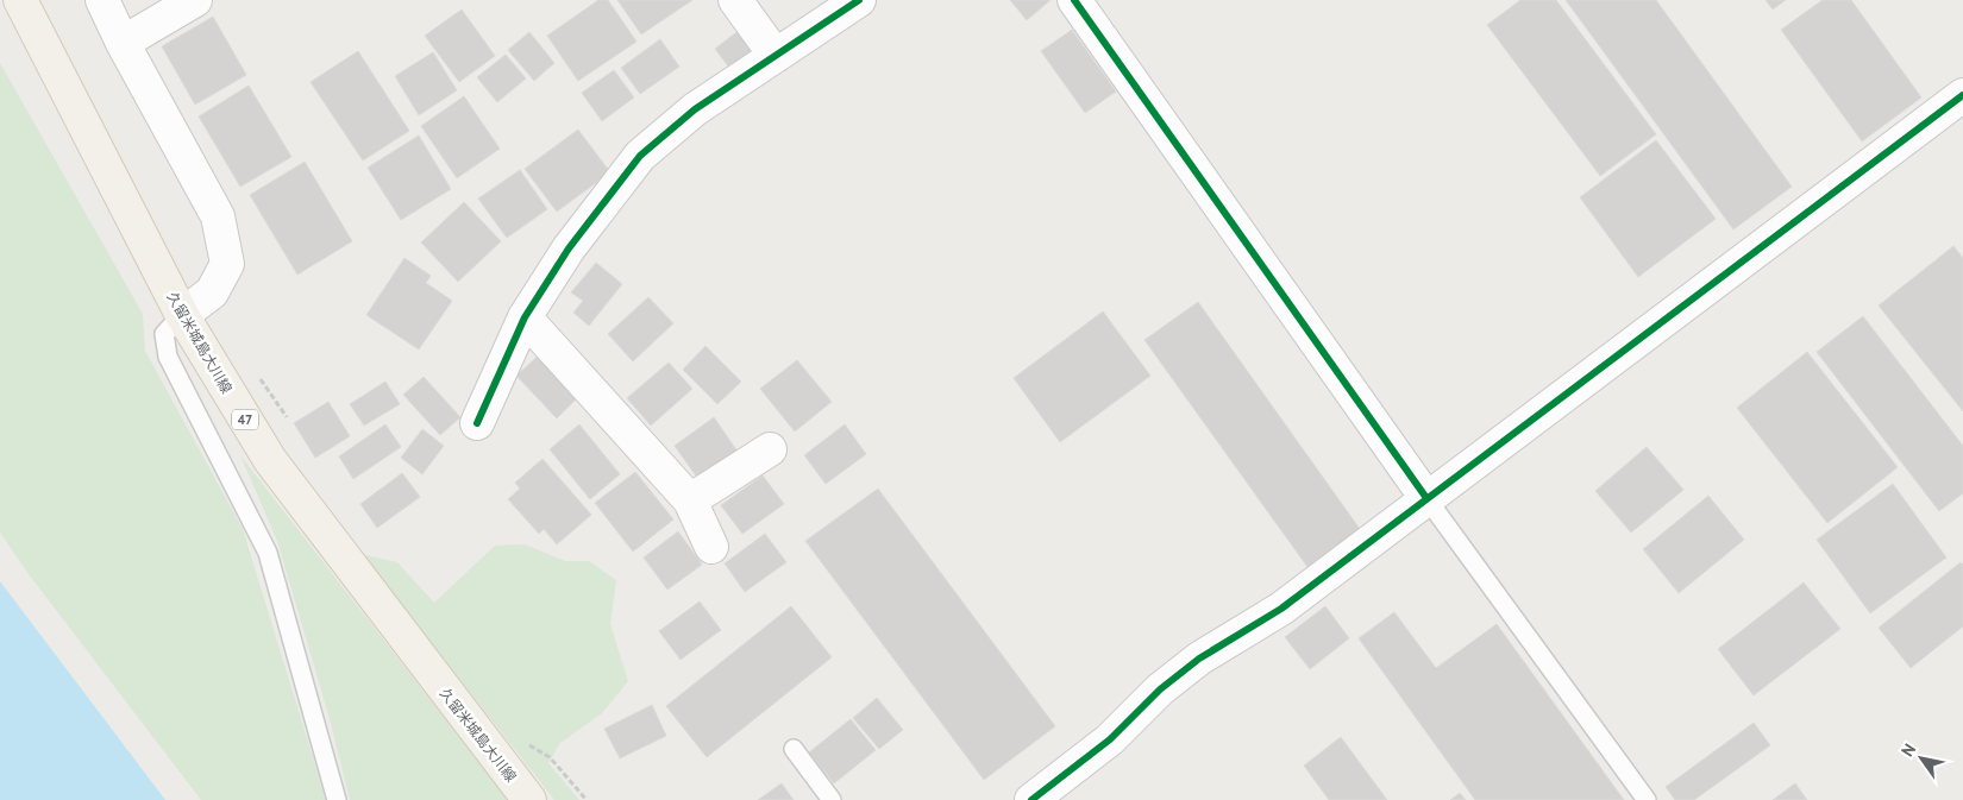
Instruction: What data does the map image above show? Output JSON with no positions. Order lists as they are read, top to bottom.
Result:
{
  "streets": {
    "main road": ["久留米城島大川線", "47"]
  },
  "north": "top left"
}
